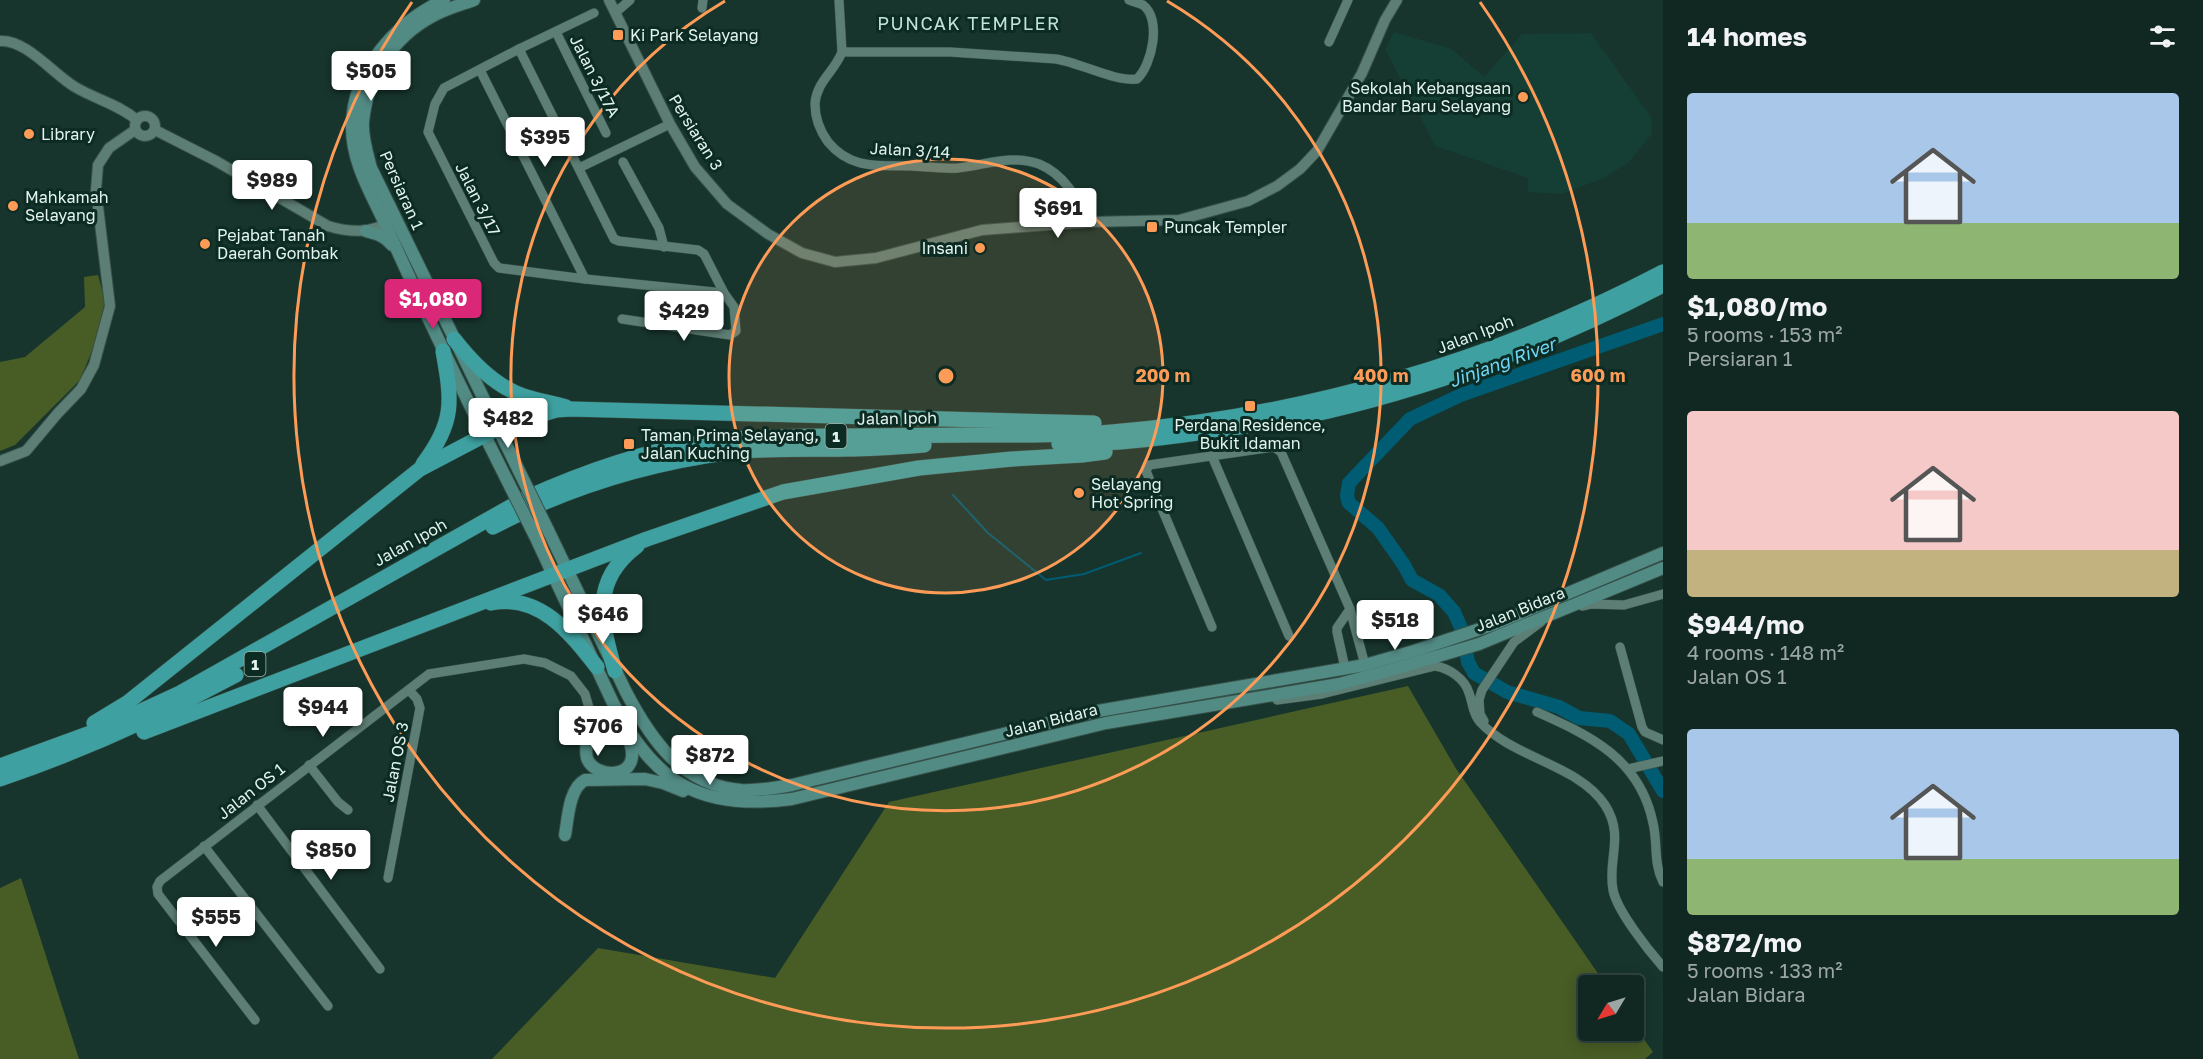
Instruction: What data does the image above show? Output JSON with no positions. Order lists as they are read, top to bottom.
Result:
{
  "streets": {
    "highway": ["Jalan Ipoh", "1"],
    "main road": ["Persiaran 1", "Jalan Bidara"],
    "street": [
      "Jalan 3/17A",
      "Persiaran 3",
      "Jalan 3/14",
      "Jalan 3/17",
      "Jalan OS 3",
      "Jalan OS 1"
    ]
  },
  "crossings": [
    ["Jalan 3/17A", "Jalan 3/17"],
    ["Persiaran 3", "Jalan 3/14"],
    ["Jalan OS 3", "Jalan OS 1"]
  ],
  "districts": ["PUNCAK TEMPLER"],
  "water": ["Jinjang River"],
  "places": {
    "transit": [
      "Ki Park Selayang",
      "Puncak Templer",
      "Perdana Residence, Bukit Idaman",
      "Taman Prima Selayang, Jalan Kuching"
    ],
    "other": [
      "Sekolah Kebangsaan Bandar Baru Selayang",
      "Library",
      "Mahkamah Selayang",
      "Pejabat Tanah Daerah Gombak",
      "Insani",
      "Selayang Hot Spring"
    ]
  },
  "north": "bottom left",
  "page": {
    "heading": "14 homes",
    "price": [
      "$505",
      "$395",
      "$989",
      "$691",
      "$1,080",
      "$429",
      "$482",
      "$646",
      "$518",
      "$944",
      "$706",
      "$872",
      "$850",
      "$555"
    ],
    "list": [
      {
        "name": "$1,080/mo",
        "note": "5 rooms · 153 m² · Persiaran 1"
      },
      {
        "name": "$944/mo",
        "note": "4 rooms · 148 m² · Jalan OS 1"
      },
      {
        "name": "$872/mo",
        "note": "5 rooms · 133 m² · Jalan Bidara"
      }
    ]
  },
  "rings": ["200 m", "400 m", "600 m"]
}
